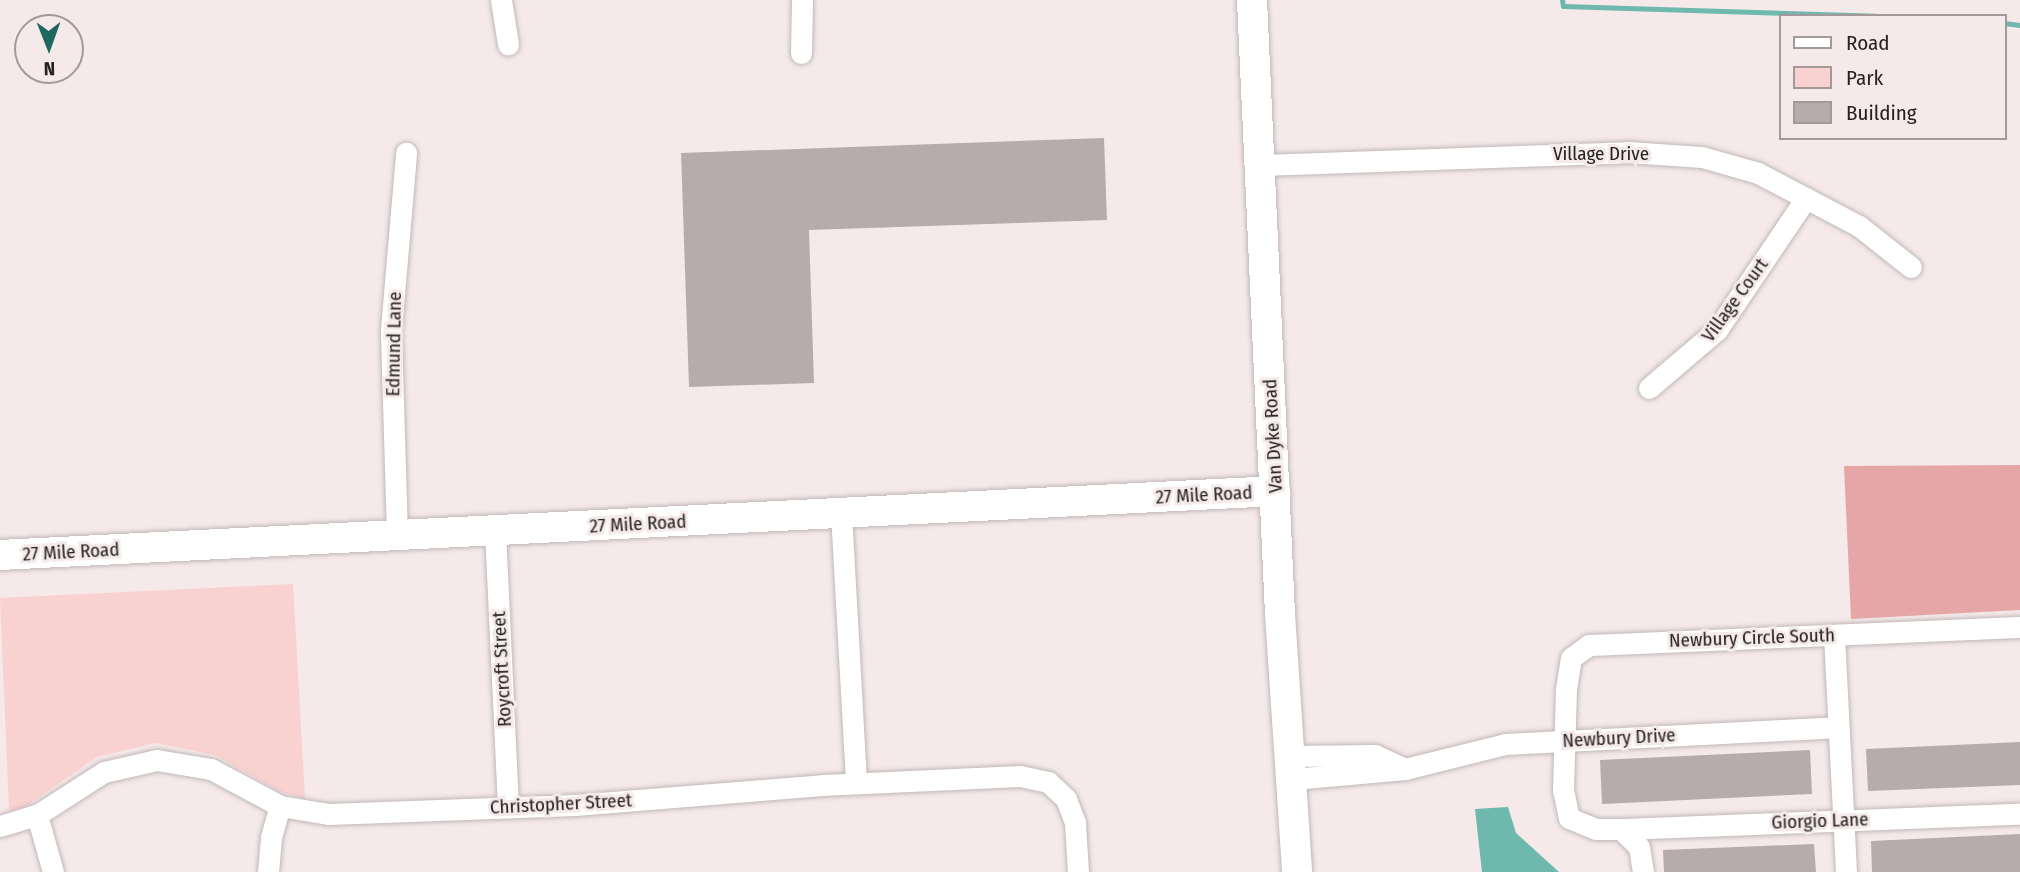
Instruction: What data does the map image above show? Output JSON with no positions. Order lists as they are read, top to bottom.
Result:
{
  "streets": {
    "street": [
      "Village Drive",
      "Village Court",
      "Edmund Lane",
      "Van Dyke Road",
      "27 Mile Road",
      "Newbury Circle South",
      "Roycroft Street",
      "Newbury Drive",
      "Christopher Street",
      "Giorgio Lane"
    ]
  },
  "crossings": [
    ["Village Drive", "Village Court"],
    ["Village Drive", "Van Dyke Road"],
    ["Edmund Lane", "27 Mile Road"],
    ["Van Dyke Road", "27 Mile Road"],
    ["Van Dyke Road", "Newbury Drive"],
    ["27 Mile Road", "Roycroft Street"],
    ["Newbury Circle South", "Newbury Drive"],
    ["Newbury Circle South", "Giorgio Lane"],
    ["Roycroft Street", "Christopher Street"]
  ],
  "legend": ["Road", "Park", "Building"],
  "north": "bottom"
}
